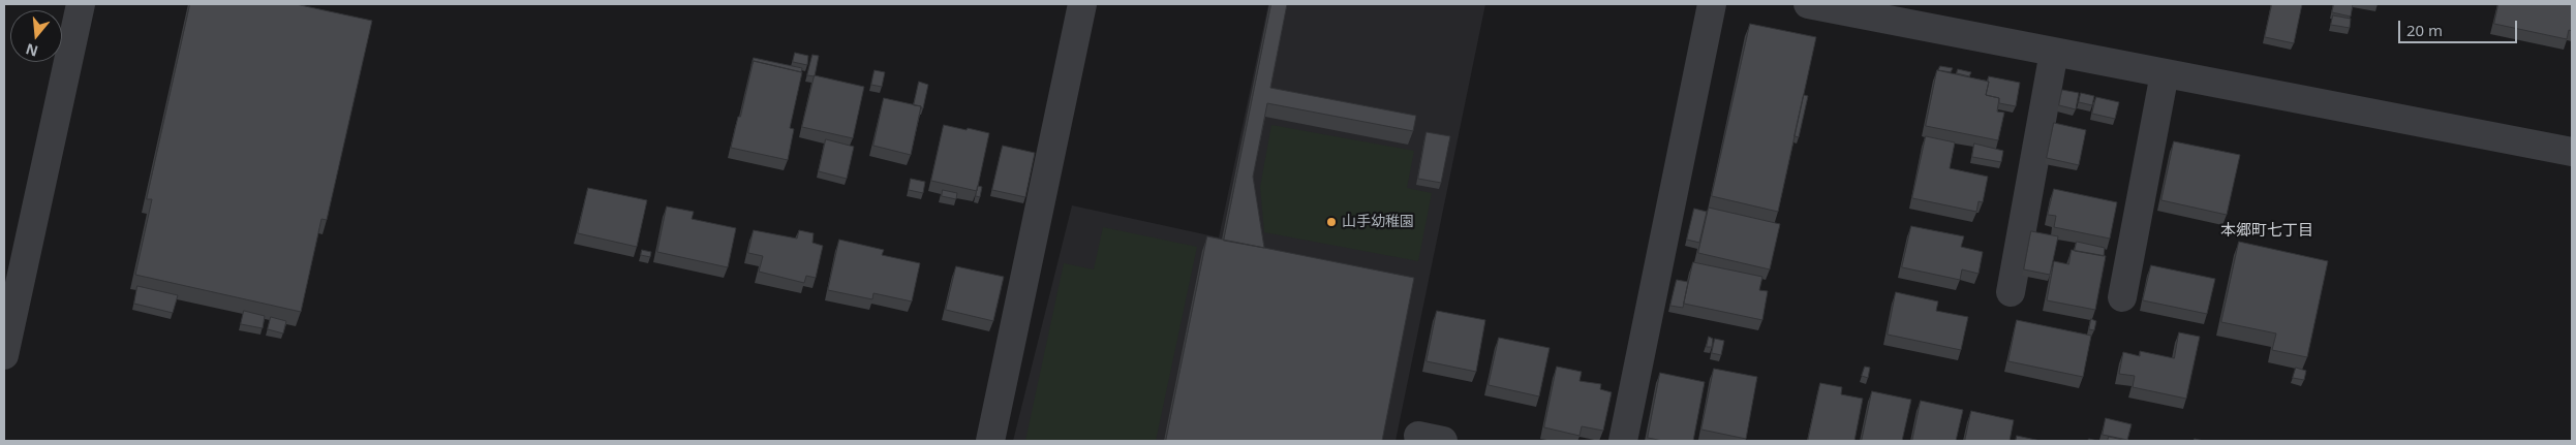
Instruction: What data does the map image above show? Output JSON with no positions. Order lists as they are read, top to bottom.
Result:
{
  "districts": ["本郷町七丁目"],
  "places": ["山手幼稚園"],
  "scale_bar": "20 m",
  "north": "bottom"
}
